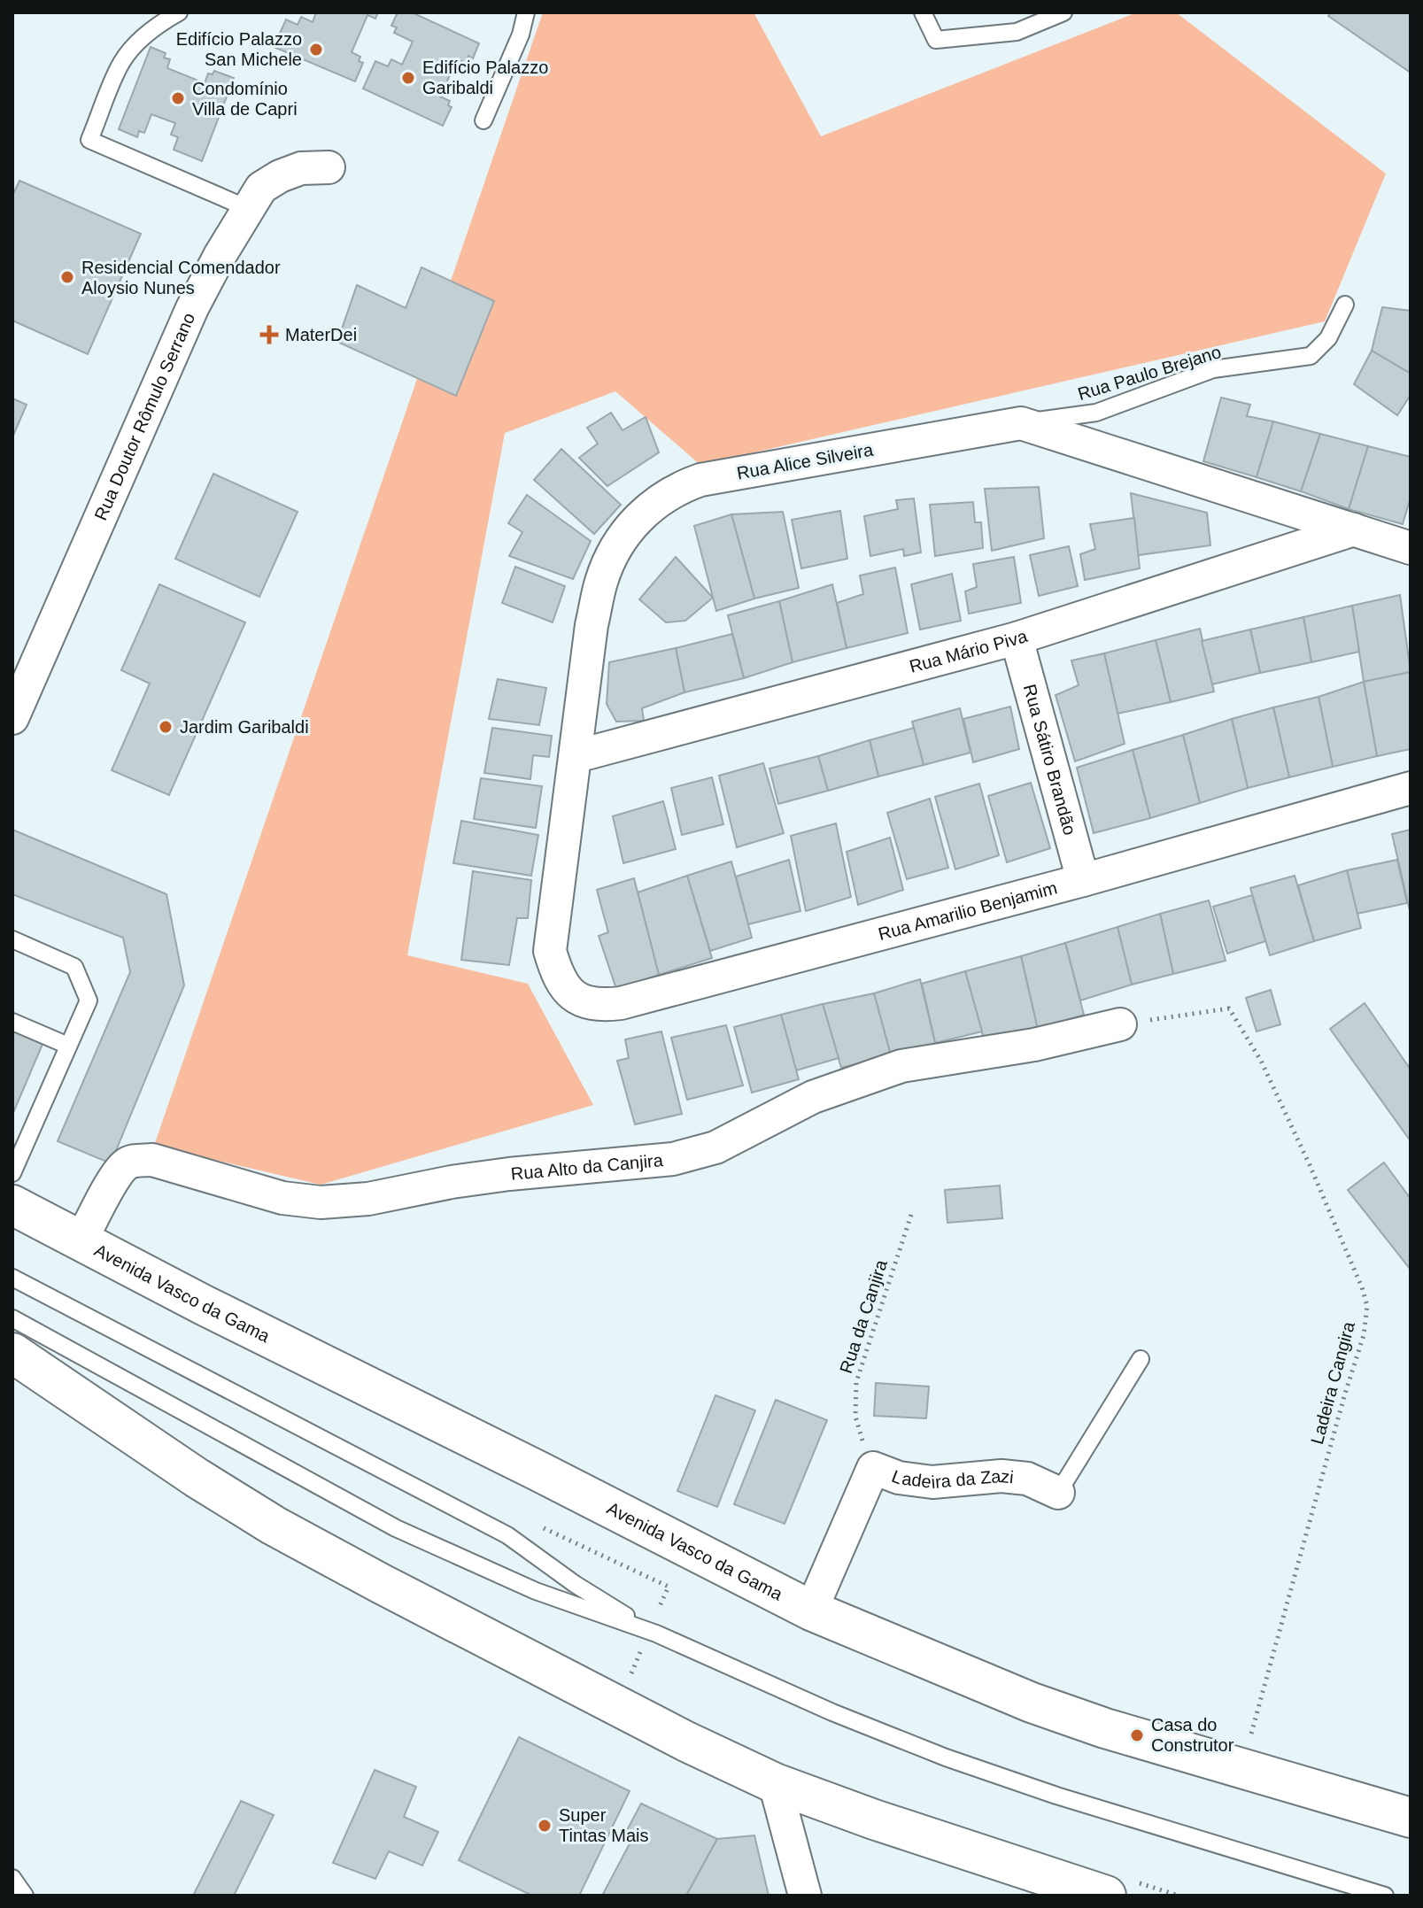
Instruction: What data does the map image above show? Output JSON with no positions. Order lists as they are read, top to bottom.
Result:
{
  "streets": {
    "main road": ["Avenida Vasco da Gama"],
    "street": [
      "Rua Doutor Rômulo Serrano",
      "Rua Alice Silveira",
      "Rua Mário Piva",
      "Rua Sátiro Brandão",
      "Rua Amarilio Benjamim",
      "Rua Alto da Canjira",
      "Ladeira da Zazi"
    ],
    "lane": ["Rua Paulo Brejano"],
    "path": ["Rua da Canjira", "Ladeira Cangira"]
  },
  "crossings": [
    ["Rua Paulo Brejano", "Rua Alice Silveira"],
    ["Rua Alice Silveira", "Rua Mário Piva"],
    ["Rua Alice Silveira", "Rua Amarilio Benjamim"],
    ["Rua Mário Piva", "Rua Sátiro Brandão"],
    ["Rua Sátiro Brandão", "Rua Amarilio Benjamim"],
    ["Rua Alto da Canjira", "Avenida Vasco da Gama"],
    ["Rua Alto da Canjira", "Ladeira Cangira"],
    ["Avenida Vasco da Gama", "Ladeira Cangira"],
    ["Avenida Vasco da Gama", "Ladeira da Zazi"],
    ["Rua da Canjira", "Ladeira da Zazi"]
  ],
  "places": {
    "other": [
      "Edifício Palazzo San Michele",
      "Edifício Palazzo Garibaldi",
      "Condomínio Villa de Capri",
      "Residencial Comendador Aloysio Nunes",
      "Jardim Garibaldi",
      "Casa do Construtor",
      "Super Tintas Mais"
    ],
    "health": ["MaterDei"]
  }
}
